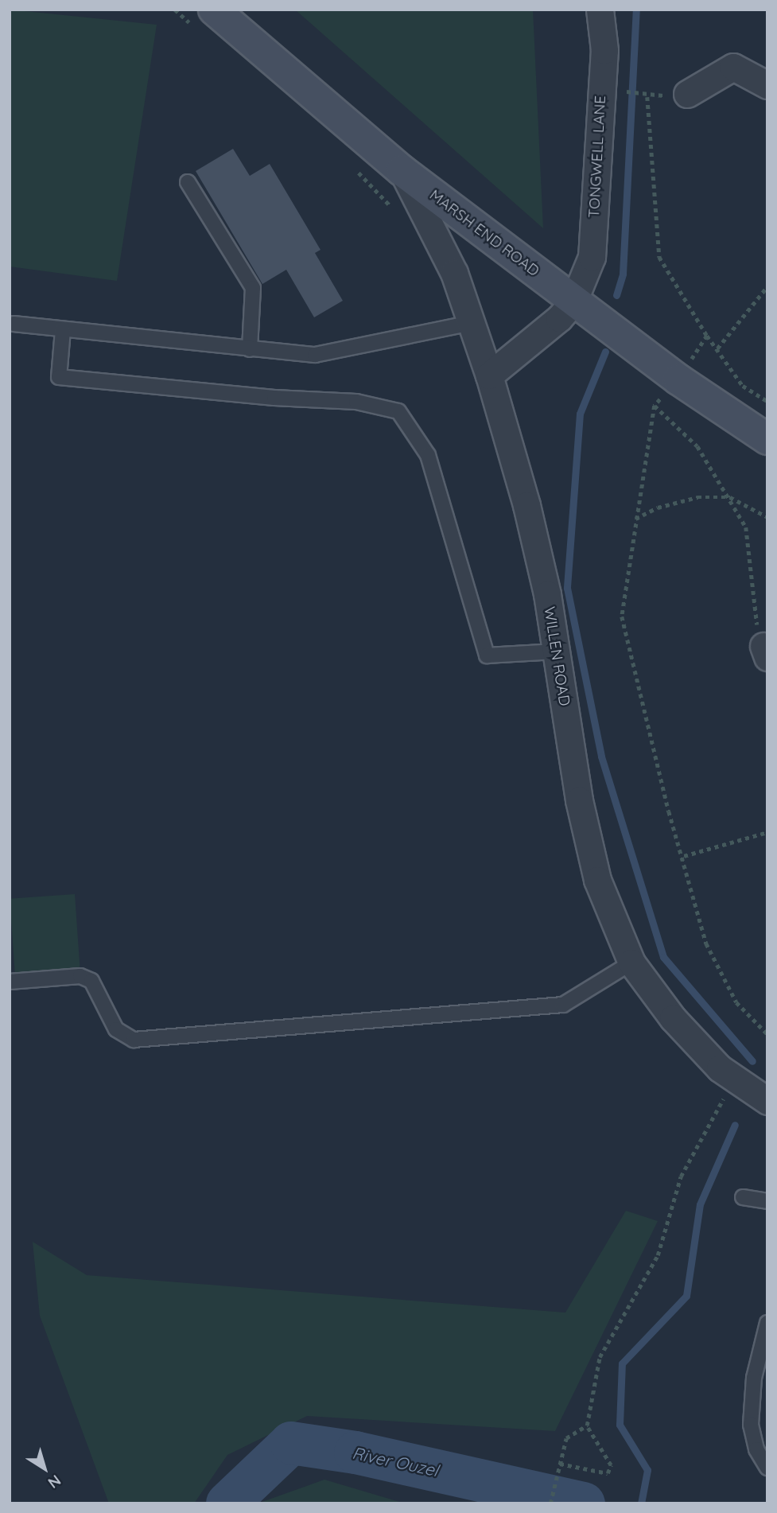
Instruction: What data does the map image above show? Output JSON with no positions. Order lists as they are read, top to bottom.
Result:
{
  "streets": {
    "street": ["TONGWELL LANE", "MARSH END ROAD", "WILLEN ROAD"]
  },
  "crossings": [
    ["TONGWELL LANE", "MARSH END ROAD"],
    ["MARSH END ROAD", "WILLEN ROAD"]
  ],
  "water": ["River Ouzel"],
  "north": "bottom right"
}
